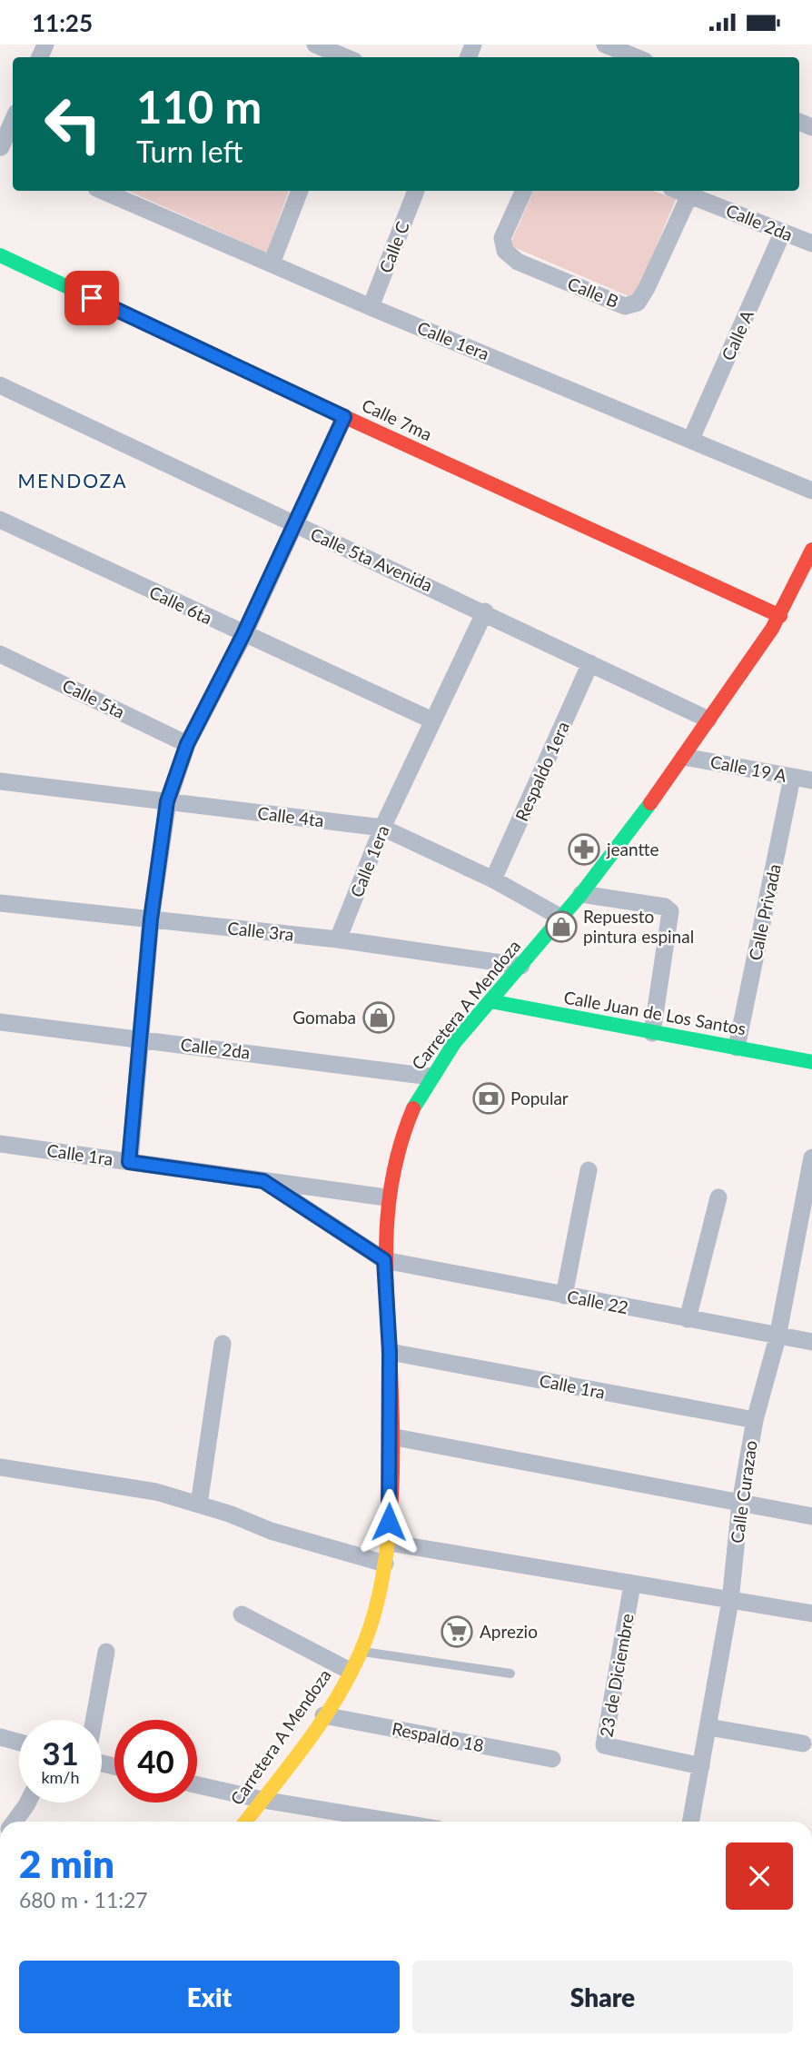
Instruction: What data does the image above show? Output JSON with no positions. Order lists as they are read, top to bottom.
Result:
{
  "streets": {
    "street": [
      "Calle 2da",
      "Calle C",
      "Calle B",
      "Calle A",
      "Calle 1era",
      "Calle 7ma",
      "Calle 5ta Avenida",
      "Calle 6ta",
      "Calle 5ta",
      "Calle 19 A",
      "Respaldo 1era",
      "Calle 4ta",
      "Calle Privada",
      "Calle 3ra",
      "Carretera A Mendoza",
      "Calle Juan de Los Santos",
      "Calle 1ra",
      "Calle 22",
      "Calle Curazao",
      "23 de Diciembre",
      "Respaldo 18"
    ]
  },
  "crossings": [
    ["Calle 2da", "Calle B"],
    ["Calle 2da", "Calle A"],
    ["Calle 2da", "Carretera A Mendoza"],
    ["Calle C", "Calle 1era"],
    ["Calle A", "Calle 1era"],
    ["Calle 1era", "Calle 5ta Avenida"],
    ["Calle 1era", "Calle 6ta"],
    ["Calle 1era", "Calle 4ta"],
    ["Calle 1era", "Calle 3ra"],
    ["Calle 7ma", "Carretera A Mendoza"],
    ["Calle 5ta Avenida", "Respaldo 1era"],
    ["Calle 5ta Avenida", "Carretera A Mendoza"],
    ["Calle 19 A", "Calle Privada"],
    ["Calle 19 A", "Carretera A Mendoza"],
    ["Respaldo 1era", "Calle 4ta"],
    ["Calle 4ta", "Carretera A Mendoza"],
    ["Calle Privada", "Calle Juan de Los Santos"],
    ["Calle 3ra", "Carretera A Mendoza"],
    ["Carretera A Mendoza", "Calle Juan de Los Santos"],
    ["Carretera A Mendoza", "Calle 1ra"],
    ["Carretera A Mendoza", "Calle 22"],
    ["Carretera A Mendoza", "Respaldo 18"],
    ["Calle 1ra", "Calle Curazao"],
    ["Calle 22", "Calle Curazao"],
    ["Calle Curazao", "23 de Diciembre"]
  ],
  "districts": ["MENDOZA"],
  "places": {
    "pharmacy": ["jeantte"],
    "shop": ["Repuesto pintura espinal", "Gomaba"],
    "bank": ["Popular"],
    "supermarket": ["Aprezio"]
  },
  "page": {
    "status": "11:25",
    "turn": ["110 m", "Turn left"],
    "speed": "31 km/h",
    "limit": "40",
    "heading": ["2 min", "680 m · 11:27"],
    "buttons": ["Exit", "Share"]
  }
}
